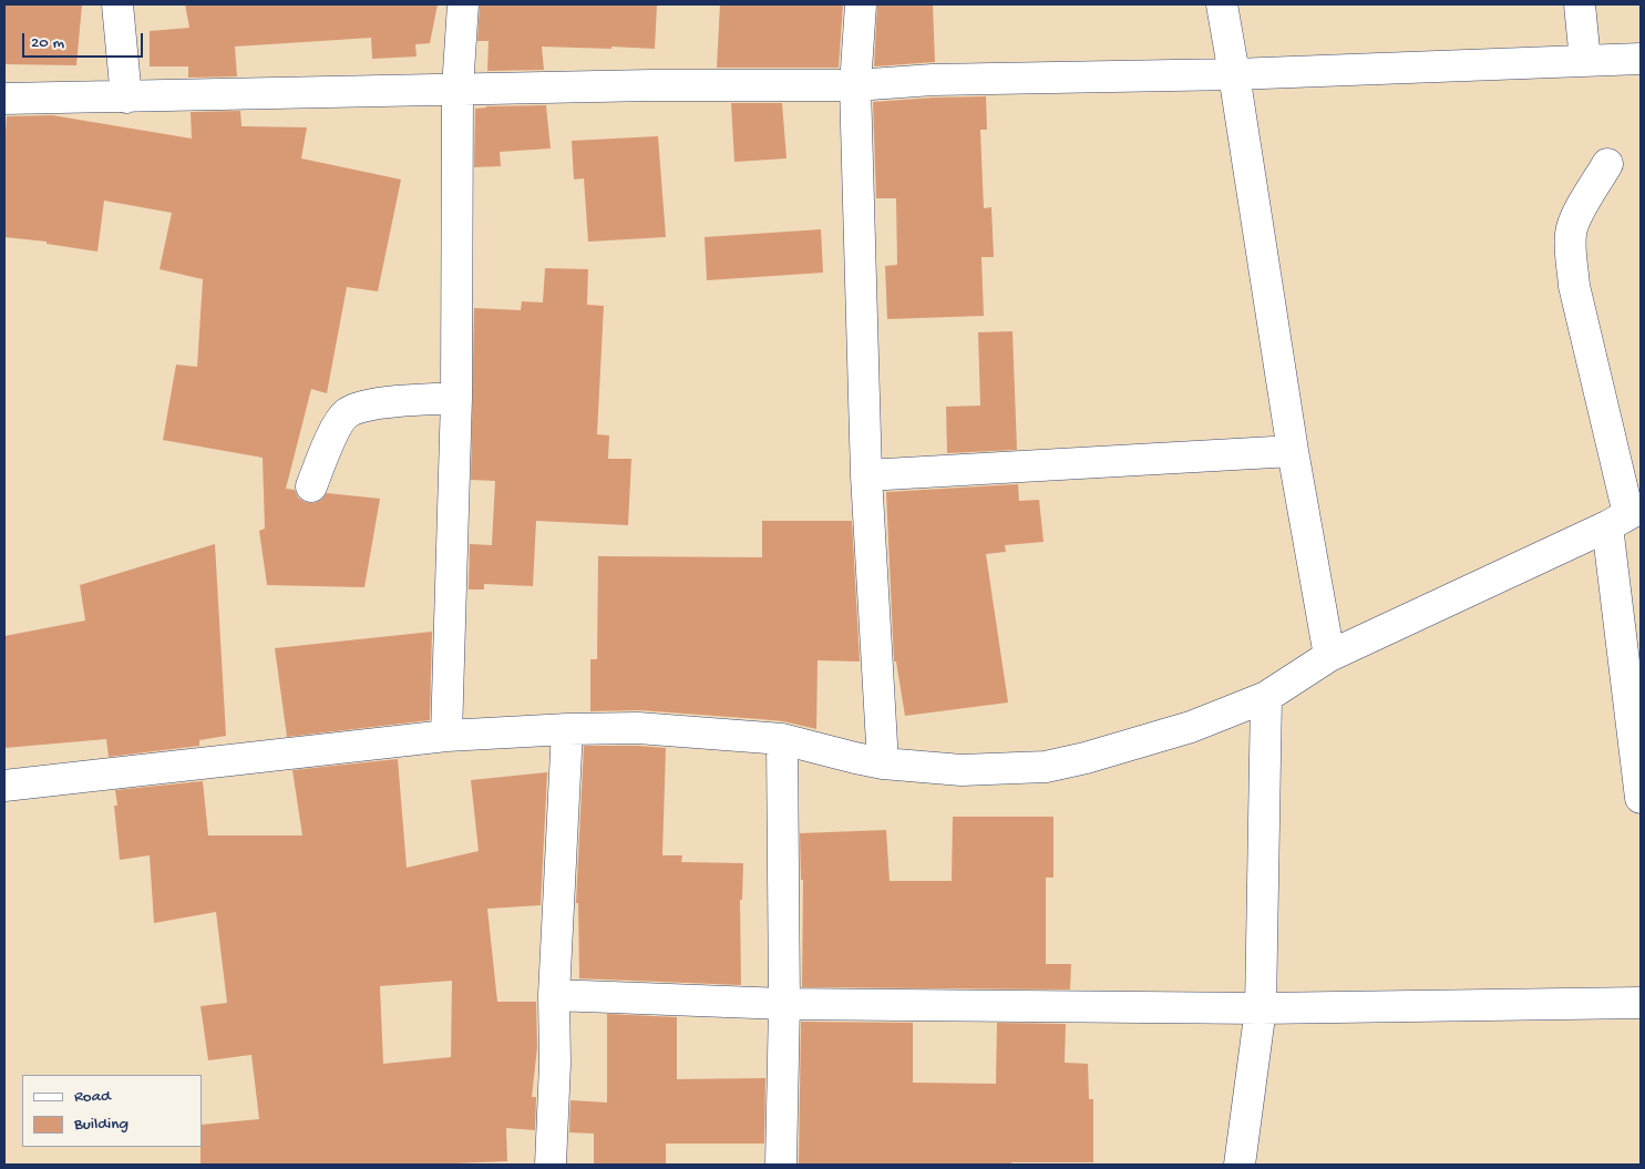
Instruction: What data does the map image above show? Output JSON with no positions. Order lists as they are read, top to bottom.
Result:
{
  "legend": ["Road", "Building"],
  "scale_bar": "20 m"
}
